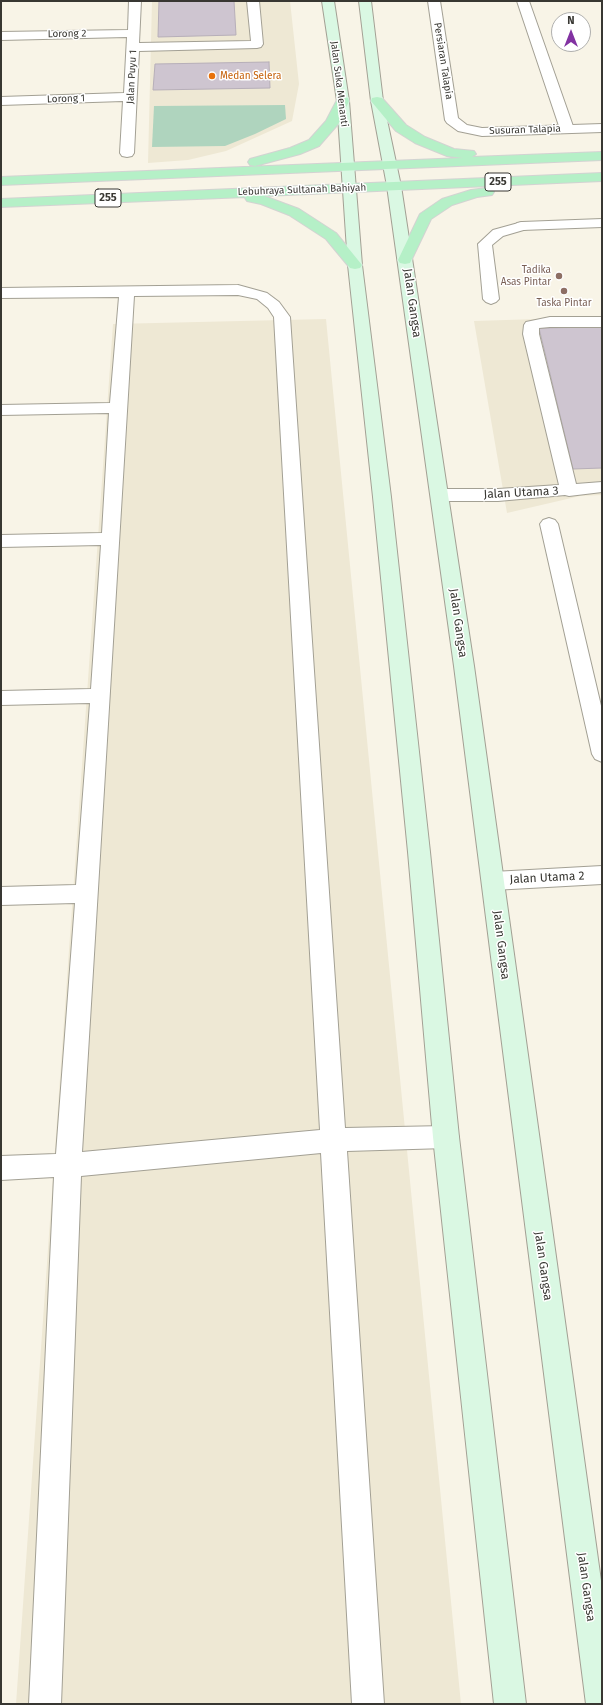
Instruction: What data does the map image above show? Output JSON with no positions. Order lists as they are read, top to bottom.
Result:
{
  "streets": {
    "main road": [
      "Jalan Suka Menanti",
      "255",
      "Lebuhraya Sultanah Bahiyah",
      "Jalan Gangsa"
    ],
    "street": [
      "Lorong 2",
      "Persiaran Talapia",
      "Jalan Puyu 1",
      "Lorong 1",
      "Susuran Talapia",
      "Jalan Utama 3",
      "Jalan Utama 2"
    ]
  },
  "crossings": [
    ["Lorong 2", "Jalan Puyu 1"],
    ["Persiaran Talapia", "Susuran Talapia"],
    ["Jalan Puyu 1", "Lorong 1"],
    ["Jalan Suka Menanti", "Lebuhraya Sultanah Bahiyah"],
    ["Lebuhraya Sultanah Bahiyah", "Jalan Gangsa"],
    ["Jalan Gangsa", "Jalan Utama 3"],
    ["Jalan Gangsa", "Jalan Utama 2"]
  ],
  "places": ["Medan Selera", "Tadika Asas Pintar", "Taska Pintar"],
  "north": "top"
}
